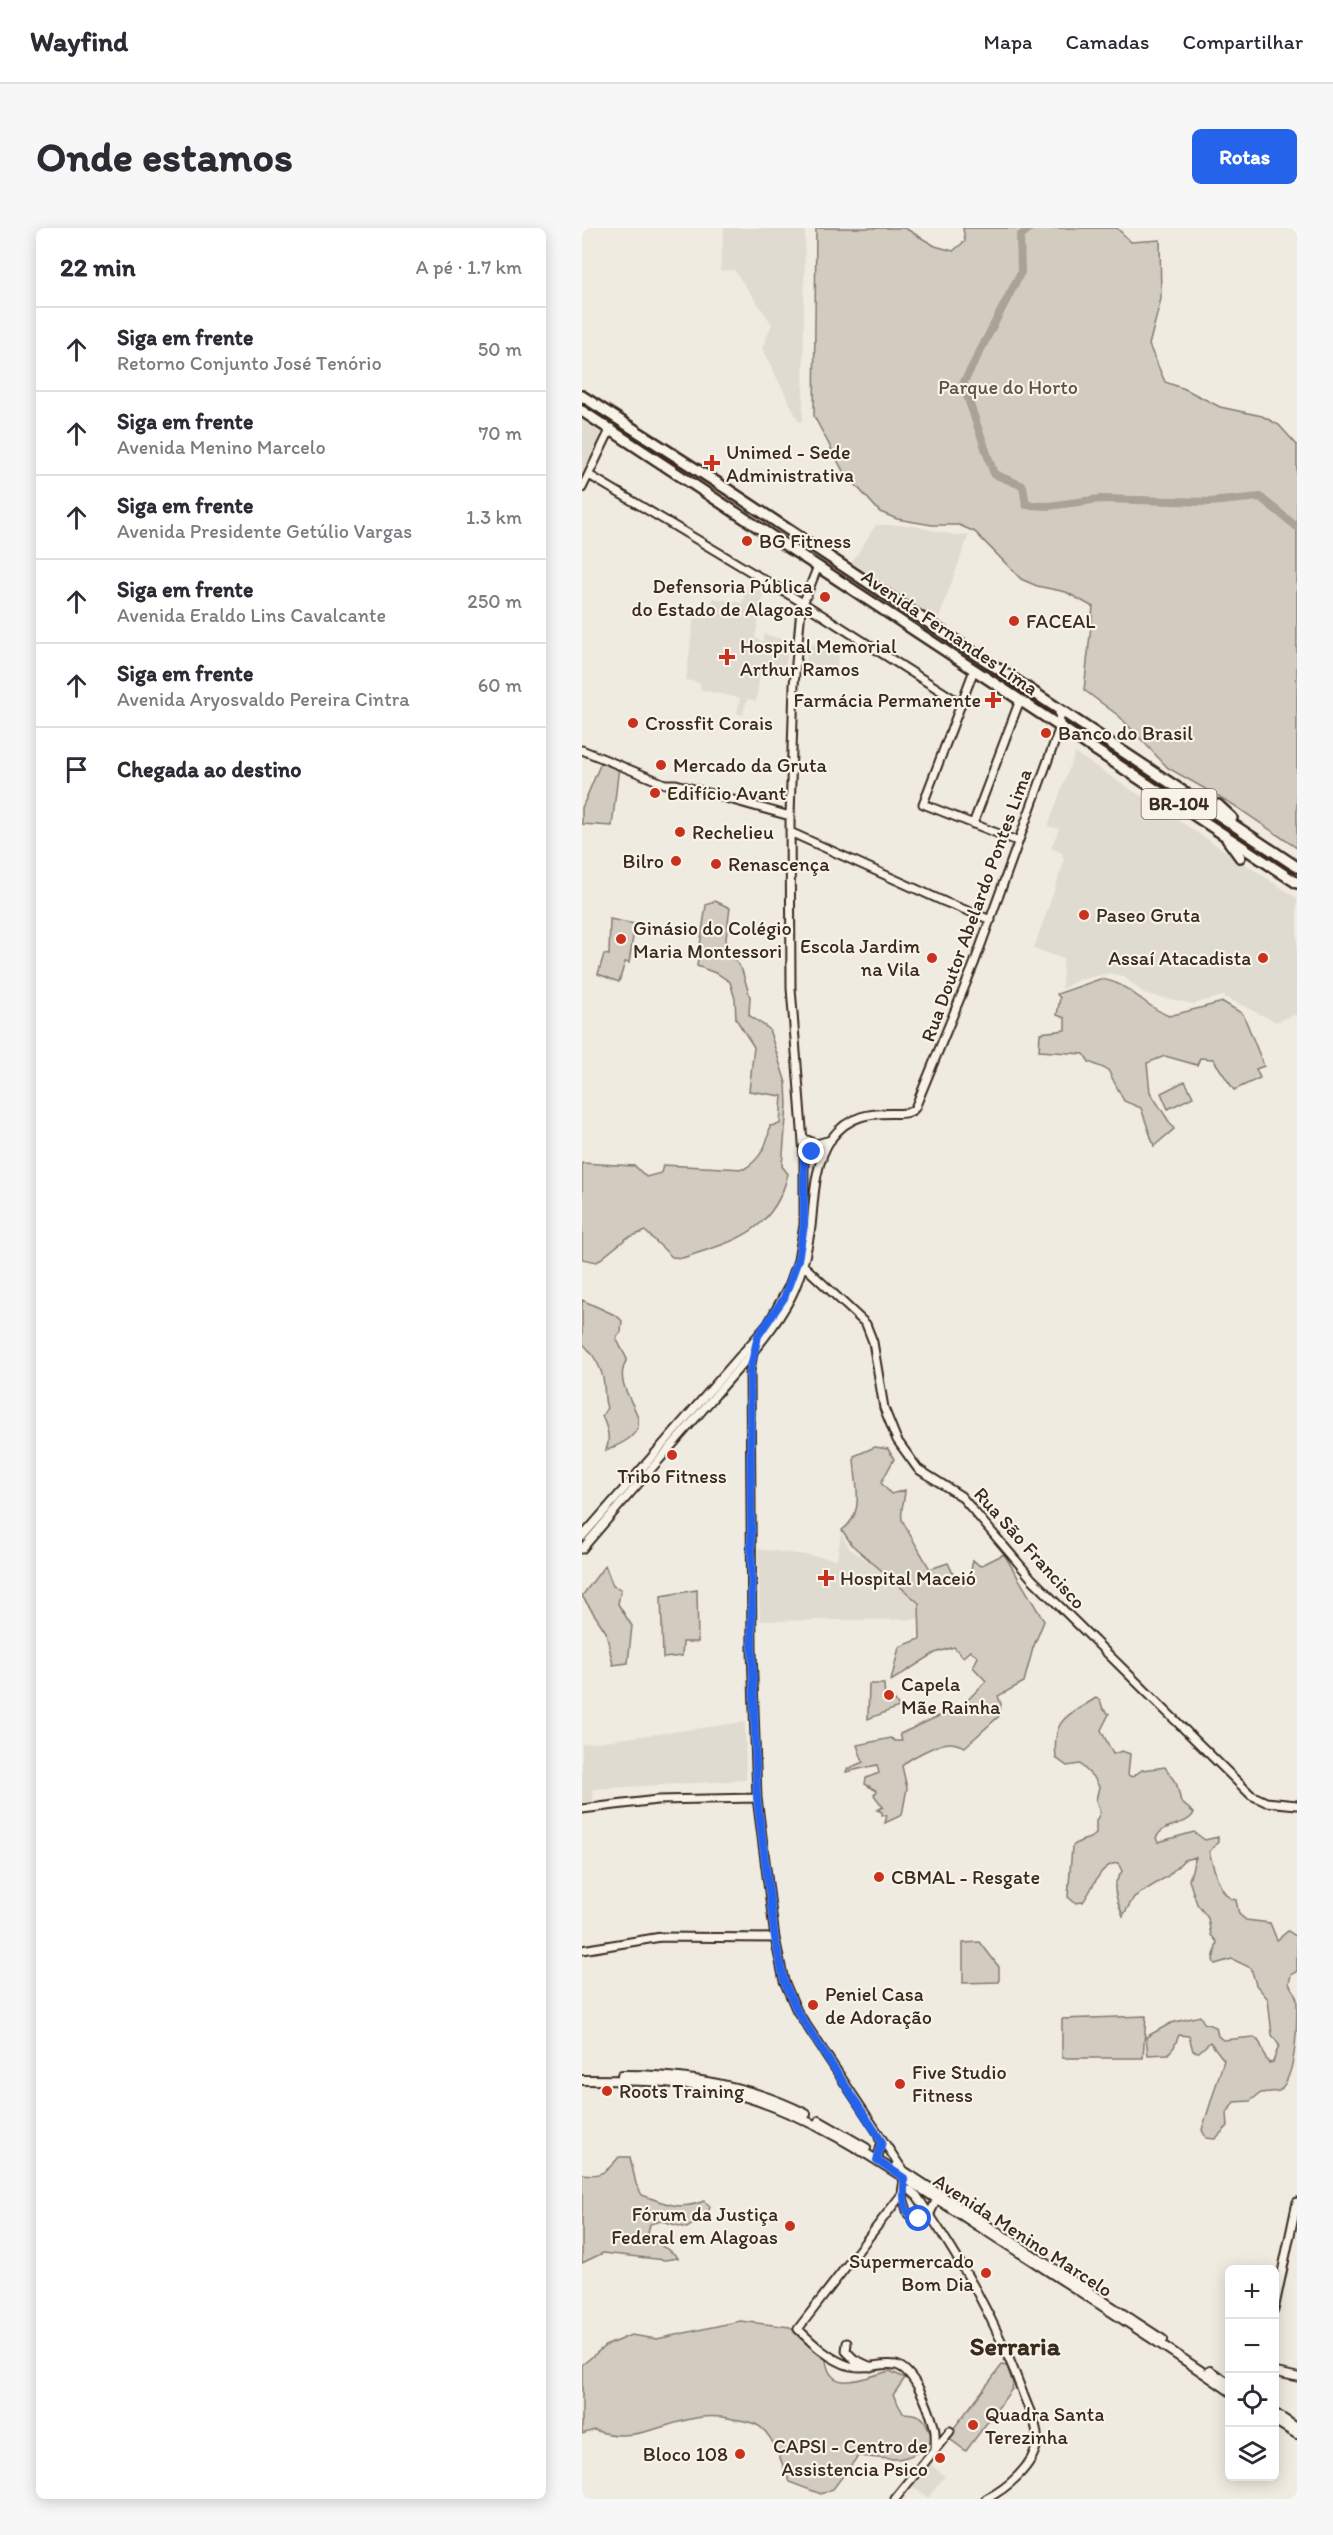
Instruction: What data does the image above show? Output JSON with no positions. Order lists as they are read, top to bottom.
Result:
{
  "streets": {
    "highway": ["Avenida Fernandes Lima", "BR-104"],
    "main road": ["Avenida Menino Marcelo"],
    "street": ["Rua Doutor Abelardo Pontes Lima", "Rua São Francisco"]
  },
  "crossings": [
    ["Avenida Fernandes Lima", "Rua Doutor Abelardo Pontes Lima"]
  ],
  "districts": ["Serraria"],
  "parks": ["Parque do Horto"],
  "places": {
    "health": [
      "Unimed - Sede Administrativa",
      "Hospital Memorial Arthur Ramos",
      "Farmácia Permanente",
      "Hospital Maceió"
    ],
    "other": [
      "BG Fitness",
      "Defensoria Pública do Estado de Alagoas",
      "FACEAL",
      "Crossfit Corais",
      "Banco do Brasil",
      "Mercado da Gruta",
      "Edifício Avant",
      "Rechelieu",
      "Bilro",
      "Renascença",
      "Paseo Gruta",
      "Ginásio do Colégio Maria Montessori",
      "Escola Jardim na Vila",
      "Assaí Atacadista",
      "Tribo Fitness",
      "Capela Mãe Rainha",
      "CBMAL - Resgate",
      "Peniel Casa de Adoração",
      "Five Studio Fitness",
      "Roots Training",
      "Fórum da Justiça Federal em Alagoas",
      "Supermercado Bom Dia",
      "Quadra Santa Terezinha",
      "Bloco 108",
      "CAPSI - Centro de Assistencia Psico"
    ]
  },
  "page": {
    "header": "Wayfind",
    "nav": ["Mapa", "Camadas", "Compartilhar"],
    "buttons": "Rotas",
    "title": "Onde estamos",
    "heading": ["22 min", "A pé · 1.7 km"],
    "list": [
      ["Siga em frente", "Retorno Conjunto José Tenório", "50 m"],
      ["Siga em frente", "Avenida Menino Marcelo", "70 m"],
      ["Siga em frente", "Avenida Presidente Getúlio Vargas", "1.3 km"],
      ["Siga em frente", "Avenida Eraldo Lins Cavalcante", "250 m"],
      ["Siga em frente", "Avenida Aryosvaldo Pereira Cintra", "60 m"],
      "Chegada ao destino"
    ],
    "map_buttons": ["+", "−"]
  }
}
